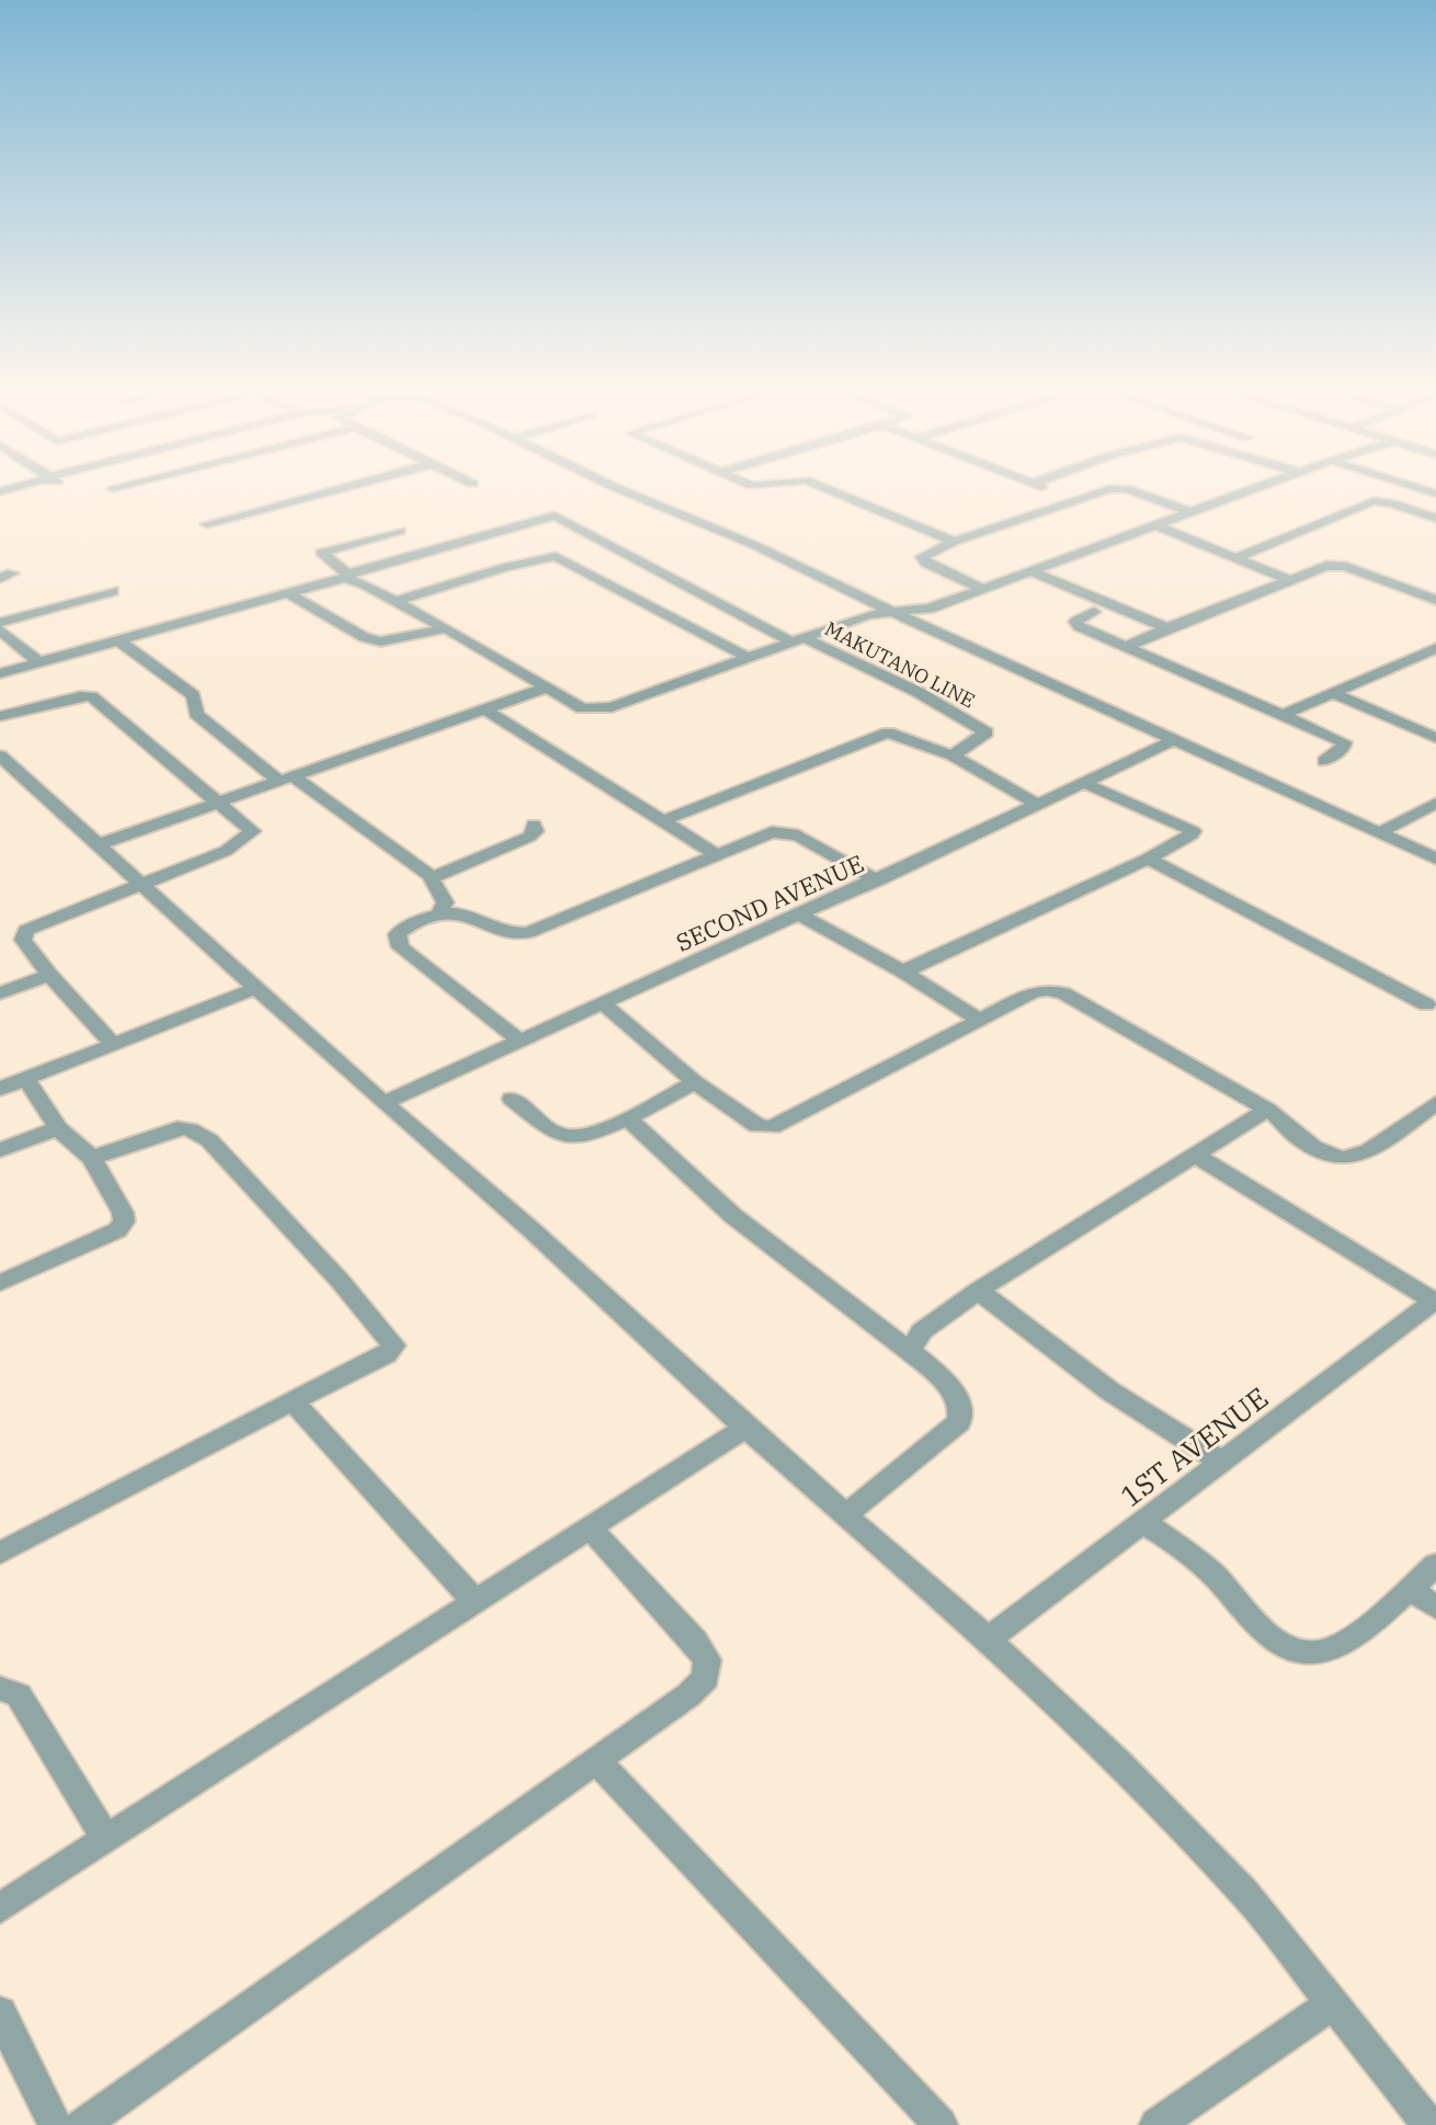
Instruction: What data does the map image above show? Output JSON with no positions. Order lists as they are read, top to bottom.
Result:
{
  "streets": {
    "street": ["MAKUTANO LINE", "SECOND AVENUE", "1ST AVENUE"]
  }
}
